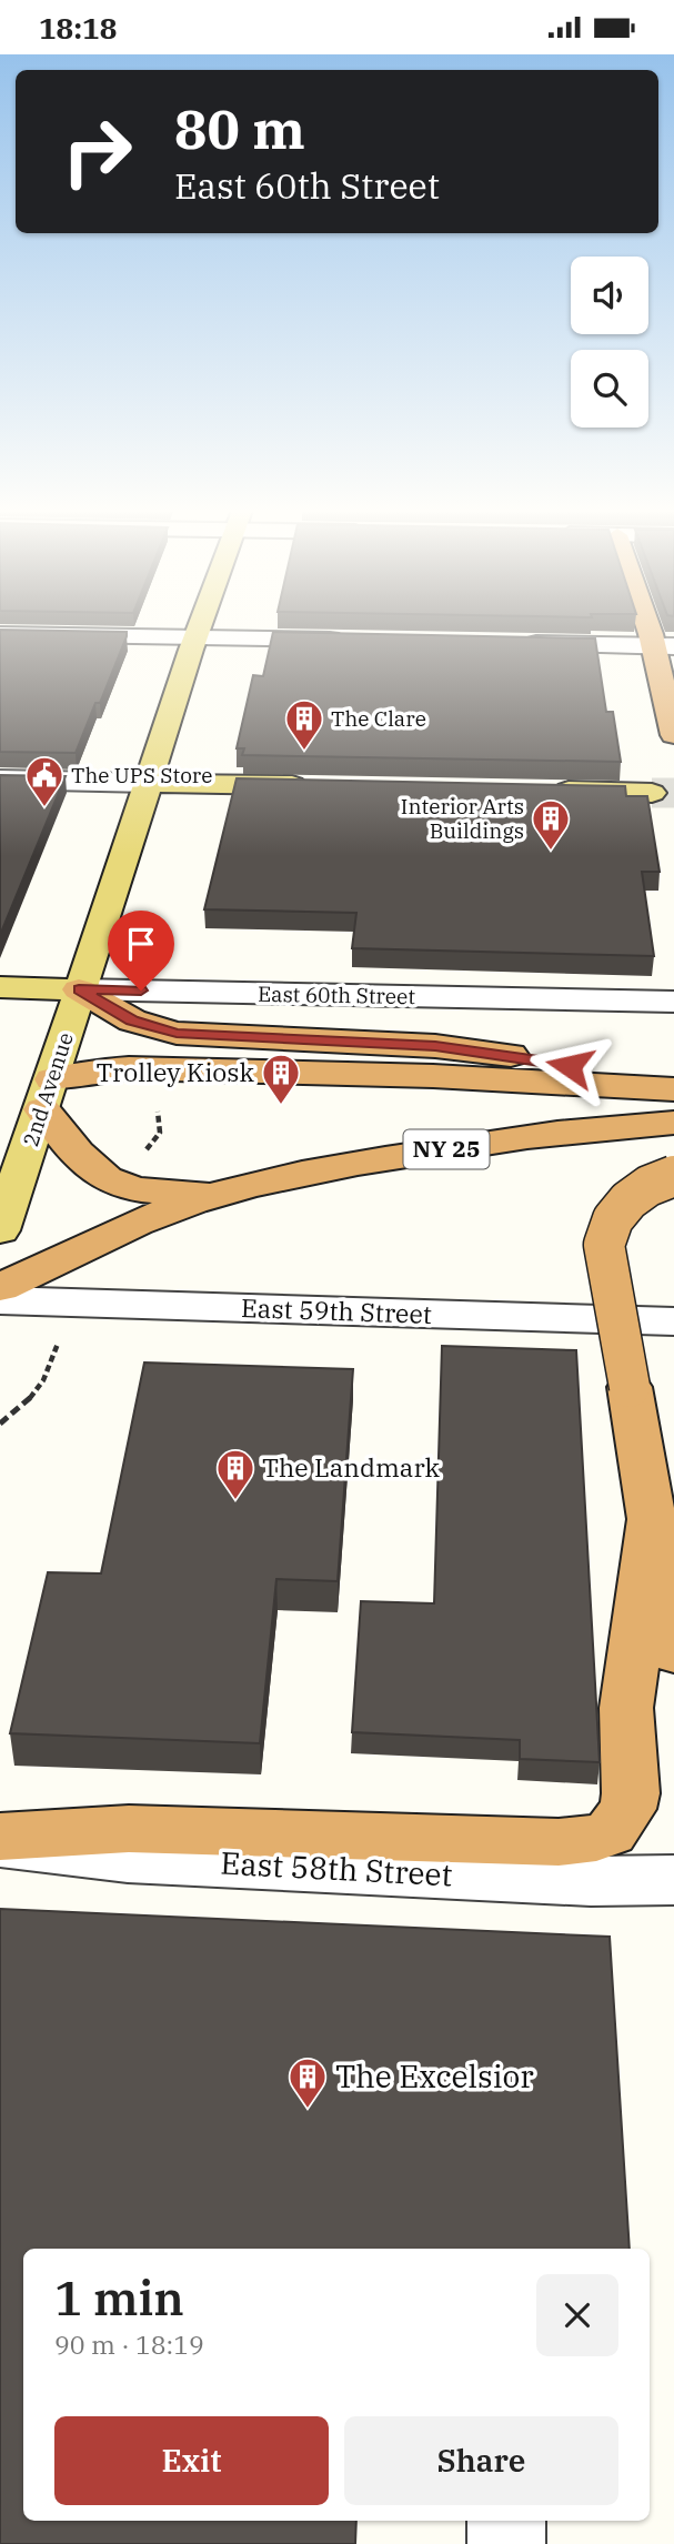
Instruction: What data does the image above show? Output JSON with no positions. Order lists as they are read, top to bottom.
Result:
{
  "streets": {
    "highway": ["NY 25"],
    "main road": ["East 60th Street", "2nd Avenue"],
    "street": ["East 59th Street", "East 58th Street"]
  },
  "crossings": [
    ["East 60th Street", "2nd Avenue"],
    ["2nd Avenue", "NY 25"]
  ],
  "places": {
    "building": [
      "The Clare",
      "Interior Arts Buildings",
      "Trolley Kiosk",
      "The Landmark",
      "The Excelsior"
    ],
    "public building": ["The UPS Store"]
  },
  "page": {
    "status": "18:18",
    "turn": ["80 m", "East 60th Street"],
    "heading": ["1 min", "90 m · 18:19"],
    "buttons": ["Exit", "Share"]
  }
}
